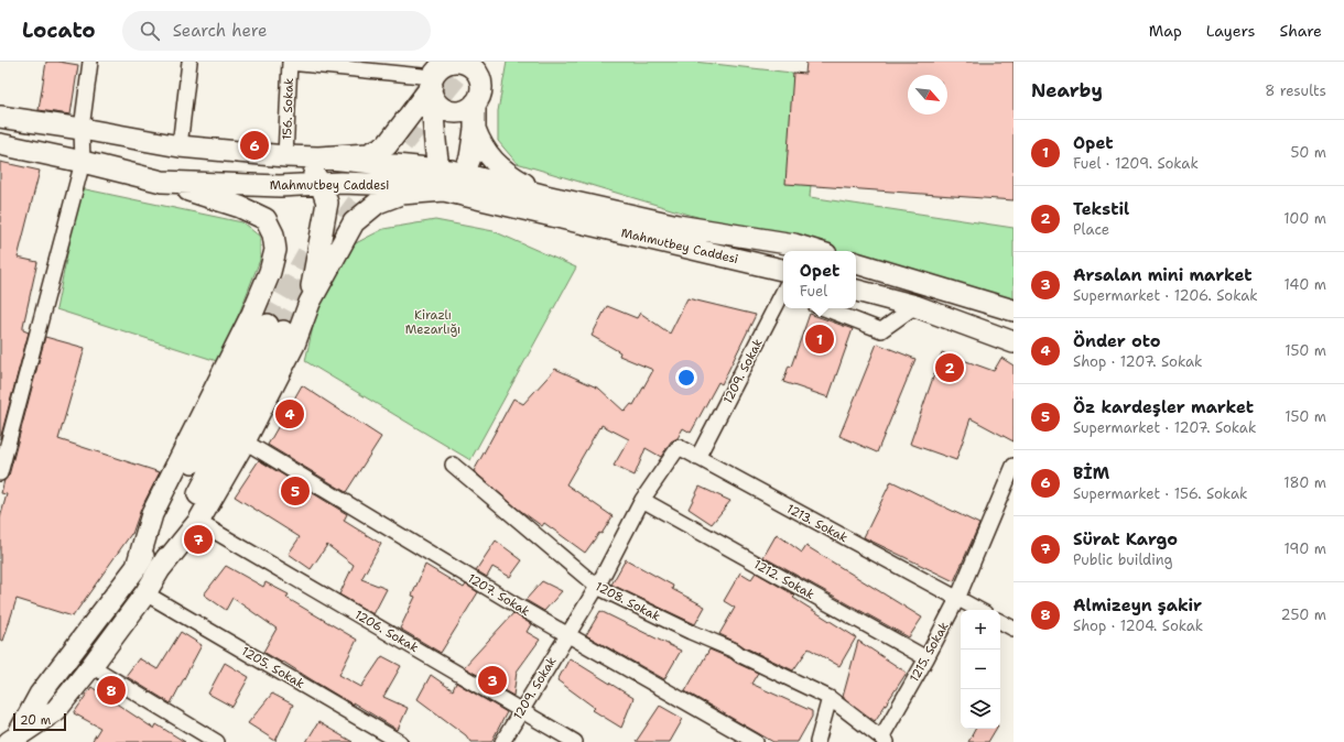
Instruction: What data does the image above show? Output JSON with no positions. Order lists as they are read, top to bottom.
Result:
{
  "streets": {
    "main road": ["Mahmutbey Caddesi"],
    "street": [
      "156. Sokak",
      "1209. Sokak",
      "1213. Sokak",
      "1212. Sokak",
      "1207. Sokak",
      "1208. Sokak",
      "1206. Sokak",
      "1215. Sokak",
      "1205. Sokak"
    ]
  },
  "crossings": [
    ["1209. Sokak", "1213. Sokak"],
    ["1209. Sokak", "1207. Sokak"],
    ["1209. Sokak", "1208. Sokak"],
    ["1209. Sokak", "1206. Sokak"],
    ["1213. Sokak", "1212. Sokak"],
    ["1213. Sokak", "1215. Sokak"],
    ["1212. Sokak", "1215. Sokak"],
    ["1208. Sokak", "1215. Sokak"]
  ],
  "parks": ["Kirazlı Mezarlığı"],
  "scale_bar": "20 m",
  "north": "bottom right",
  "page": {
    "header": "Locato",
    "search": "Search here",
    "nav": ["Map", "Layers", "Share"],
    "heading": ["Nearby", "8 results"],
    "list": [
      {
        "mark": "1",
        "name": "Opet",
        "note": "Fuel · 1209. Sokak",
        "value": "50 m"
      },
      {
        "mark": "2",
        "name": "Tekstil",
        "note": "Place",
        "value": "100 m"
      },
      {
        "mark": "3",
        "name": "Arsalan mini market",
        "note": "Supermarket · 1206. Sokak",
        "value": "140 m"
      },
      {
        "mark": "4",
        "name": "Önder oto",
        "note": "Shop · 1207. Sokak",
        "value": "150 m"
      },
      {
        "mark": "5",
        "name": "Öz kardeşler market",
        "note": "Supermarket · 1207. Sokak",
        "value": "150 m"
      },
      {
        "mark": "6",
        "name": "BİM",
        "note": "Supermarket · 156. Sokak",
        "value": "180 m"
      },
      {
        "mark": "7",
        "name": "Sürat Kargo",
        "note": "Public building",
        "value": "190 m"
      },
      {
        "mark": "8",
        "name": "Almizeyn şakir",
        "note": "Shop · 1204. Sokak",
        "value": "250 m"
      }
    ],
    "pins": [
      "6",
      "1",
      "2",
      "4",
      "5",
      "7",
      "3",
      "8"
    ],
    "popup": ["Opet", "Fuel"],
    "map_buttons": ["+", "−"],
    "scale": "20 m"
  }
}
